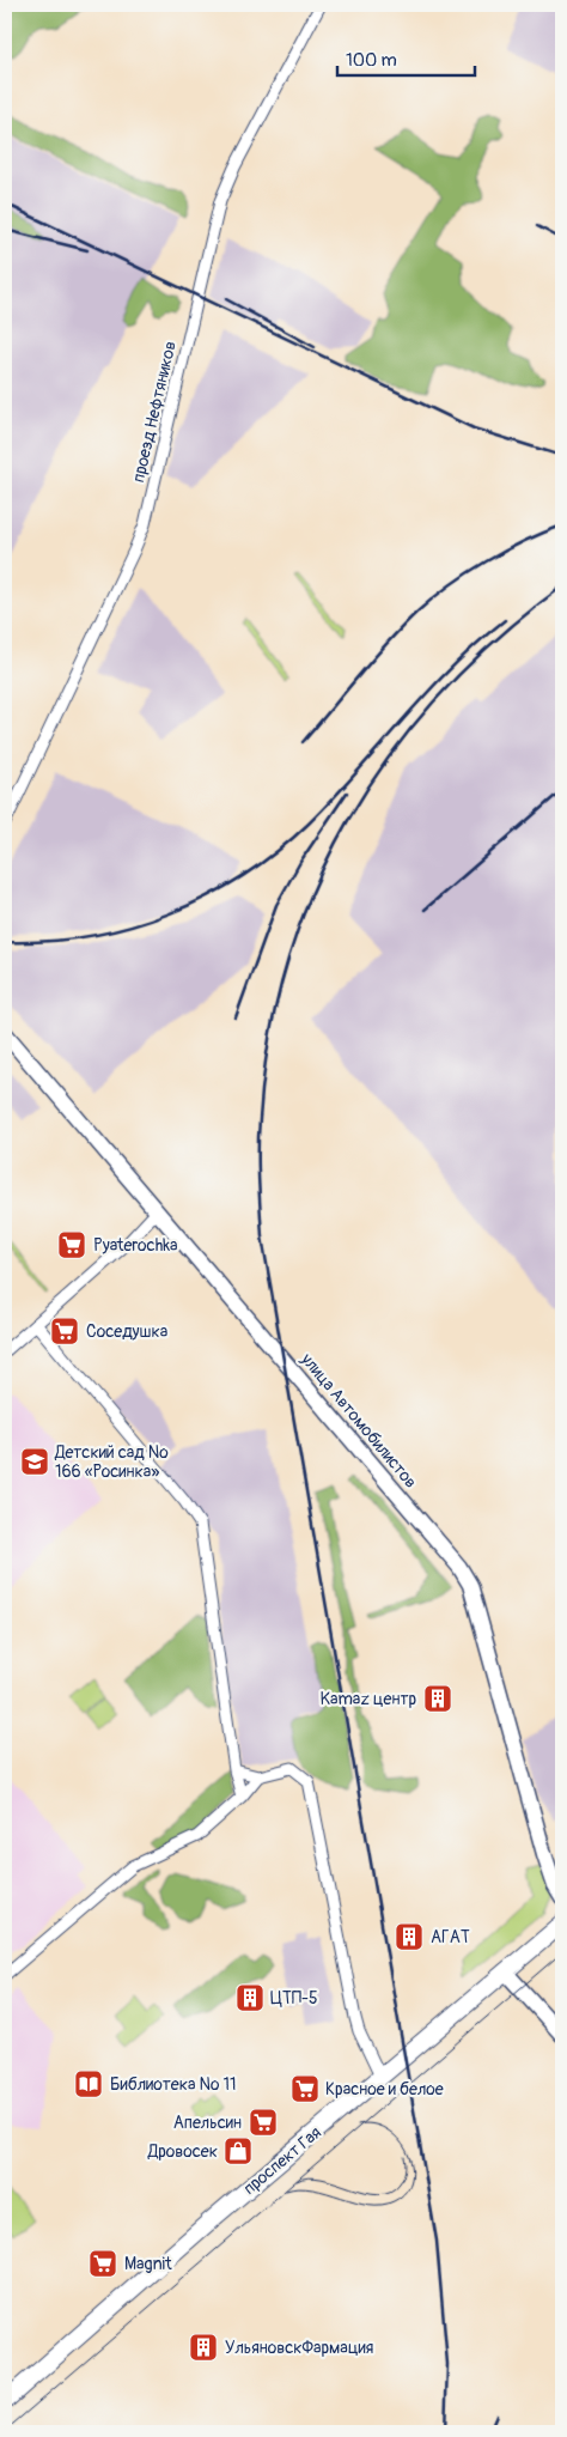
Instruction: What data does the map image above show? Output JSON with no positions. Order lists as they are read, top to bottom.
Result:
{
  "streets": {
    "main road": ["проспект Гая"],
    "street": ["проезд Нефтяников", "улица Автомобилистов"]
  },
  "places": {
    "supermarket": [
      "Pyaterochka",
      "Соседушка",
      "Красное и белое",
      "Апельсин",
      "Magnit"
    ],
    "school or university": ["Детский сад № 166 «Росинка»"],
    "building": [
      "Kamaz центр",
      "АГАТ",
      "ЦТП-5",
      "УльяновскФармация"
    ],
    "library": ["Библиотека № 11"],
    "shop": ["Дровосек"]
  },
  "scale_bar": "100 m"
}
